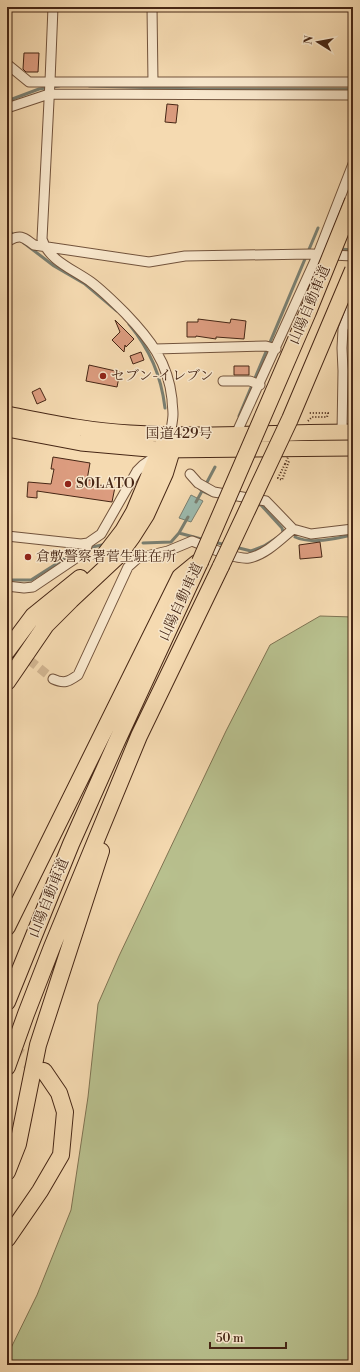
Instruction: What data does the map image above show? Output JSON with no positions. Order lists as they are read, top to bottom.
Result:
{
  "streets": {
    "highway": ["山陽自動車道", "国道429号"]
  },
  "places": ["セブン-イレブン", "SOLATO", "倉敷警察署菅生駐在所"],
  "scale_bar": "50 m",
  "north": "left"
}
